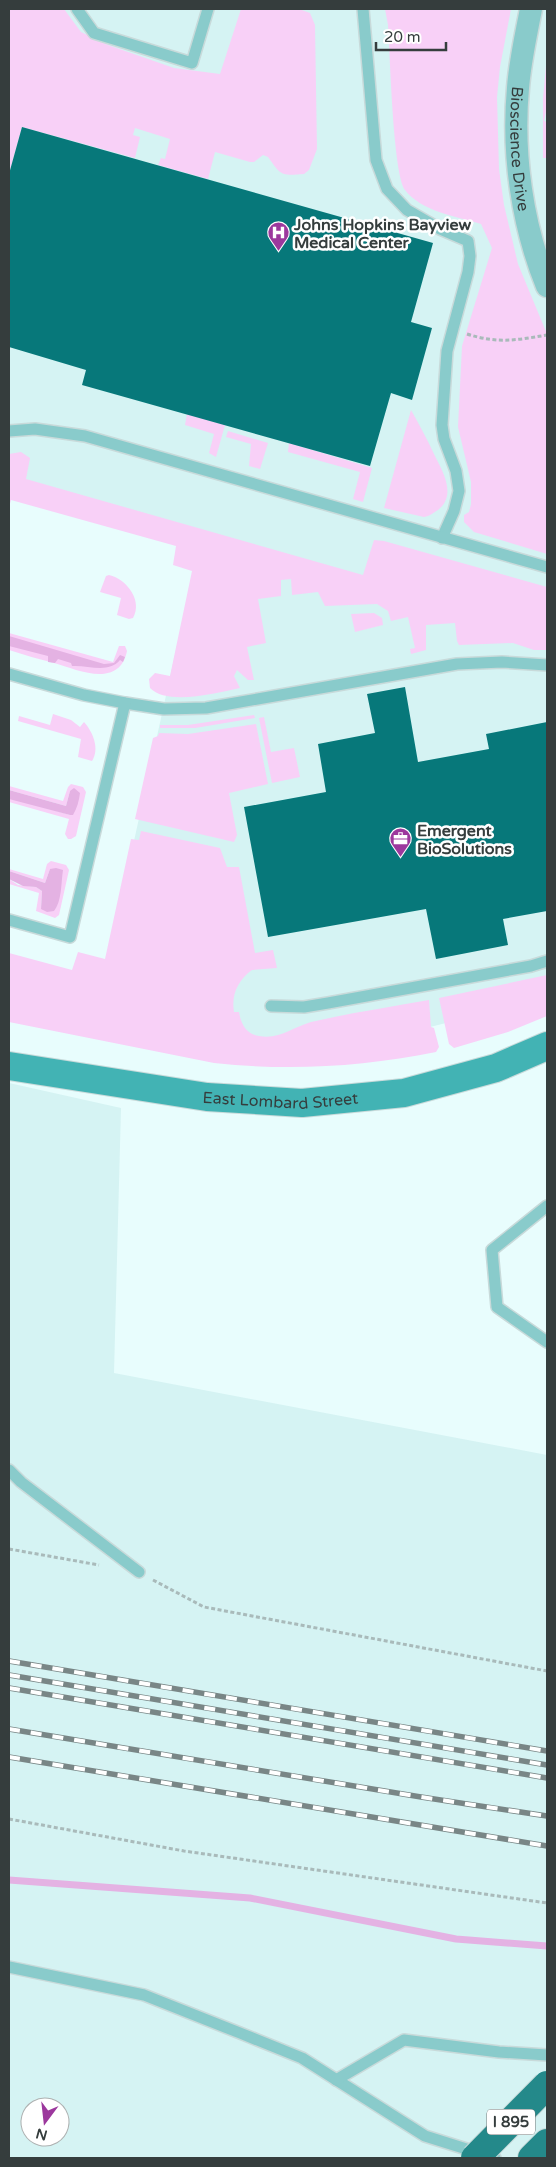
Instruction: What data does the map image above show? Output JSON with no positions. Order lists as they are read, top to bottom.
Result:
{
  "streets": {
    "highway": ["I 895"],
    "main road": ["East Lombard Street"],
    "street": ["Bioscience Drive"]
  },
  "places": {
    "hospital": ["Johns Hopkins Bayview Medical Center"],
    "office": ["Emergent BioSolutions"]
  },
  "scale_bar": "20 m",
  "north": "bottom"
}
